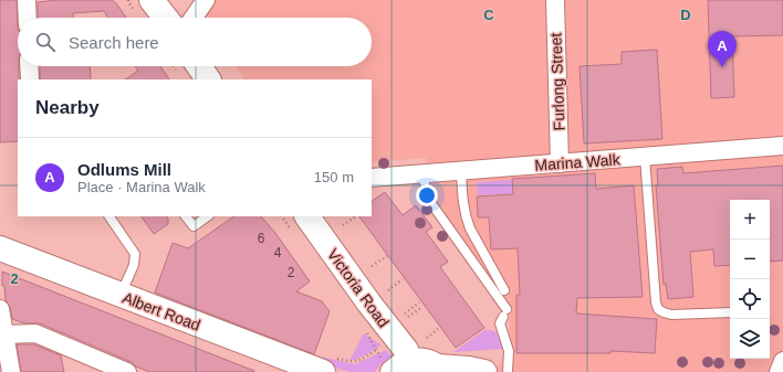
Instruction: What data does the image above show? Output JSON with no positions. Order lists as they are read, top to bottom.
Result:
{
  "streets": {
    "street": [
      "Furlong Street",
      "Marina Walk",
      "Victoria Road",
      "Albert Road"
    ]
  },
  "crossings": [
    ["Furlong Street", "Marina Walk"]
  ],
  "house_numbers": ["6", "4", "2"],
  "page": {
    "search": "Search here",
    "pins": "A",
    "heading": "Nearby",
    "list": [
      {
        "mark": "A",
        "name": "Odlums Mill",
        "note": "Place · Marina Walk",
        "value": "150 m"
      }
    ],
    "map_buttons": ["+", "−"]
  },
  "grid": {
    "columns": ["C", "D"],
    "rows": ["2"]
  }
}
